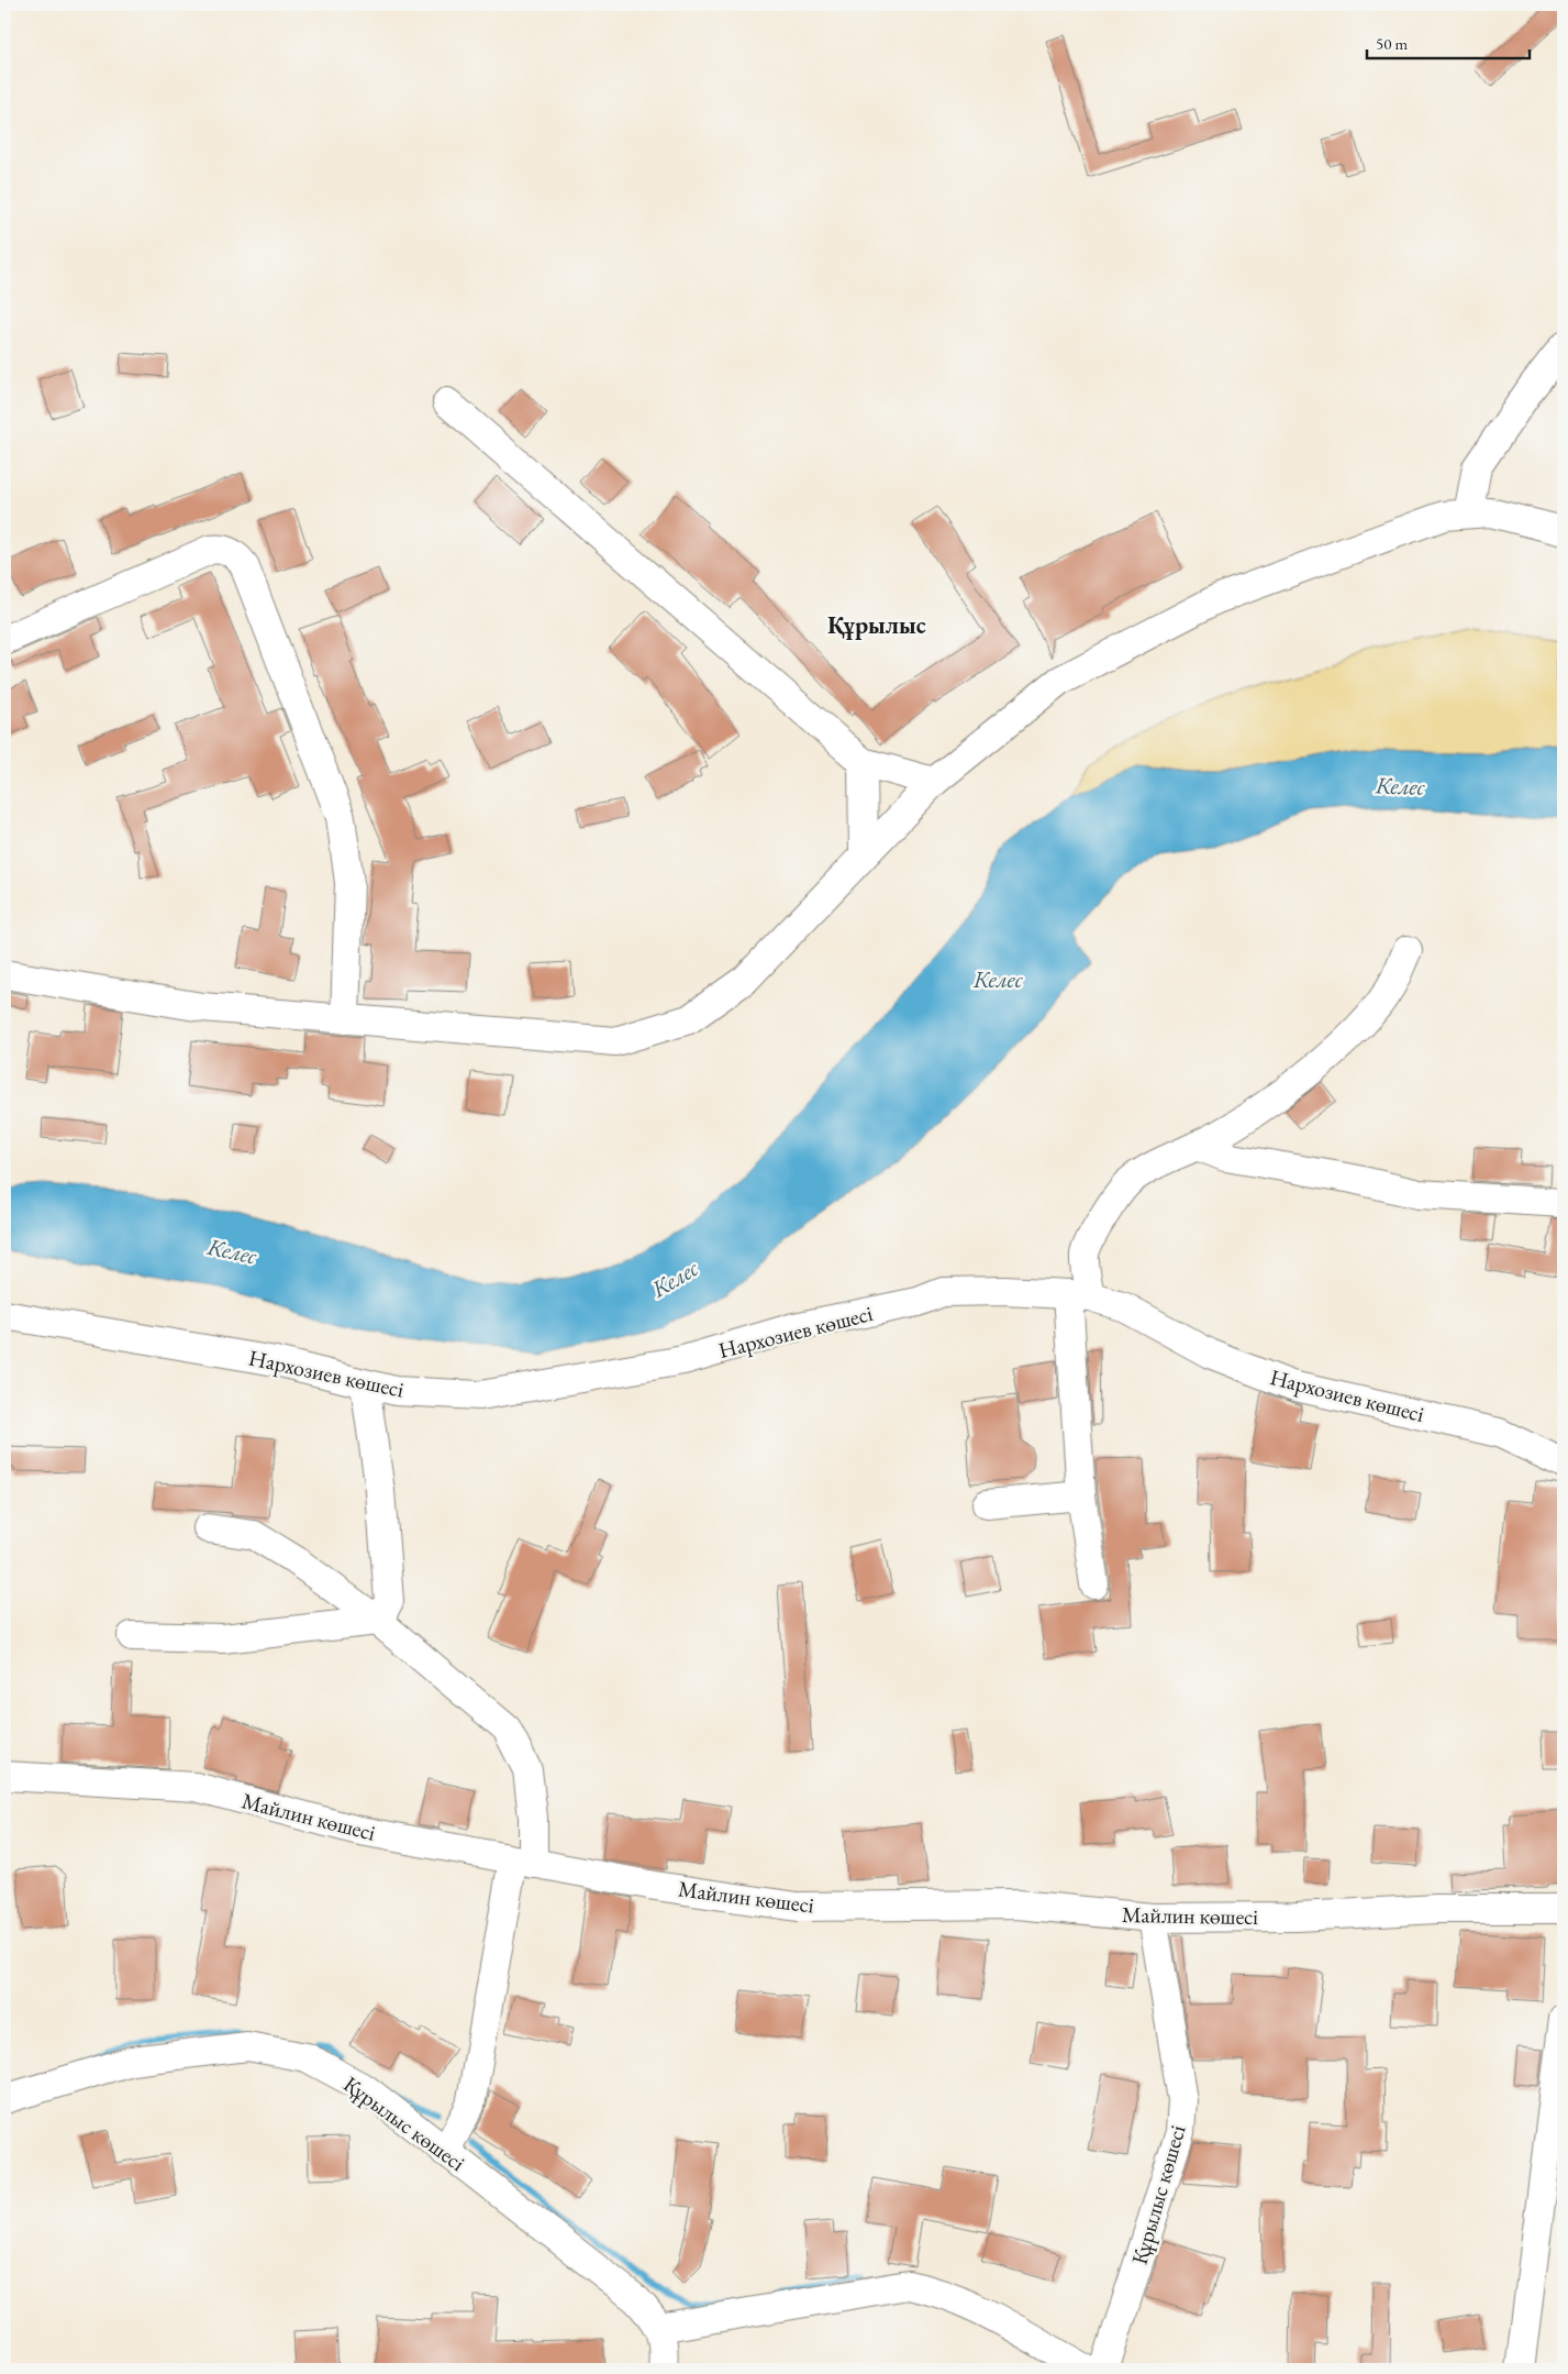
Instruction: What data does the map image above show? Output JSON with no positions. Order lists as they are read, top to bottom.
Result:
{
  "streets": {
    "street": ["Нархозиев көшесі", "Майлин көшесі", "Құрылыс көшесі"]
  },
  "crossings": [
    ["Майлин көшесі", "Құрылыс көшесі"]
  ],
  "districts": ["Құрылыс"],
  "water": ["Келес"],
  "scale_bar": "50 m"
}
